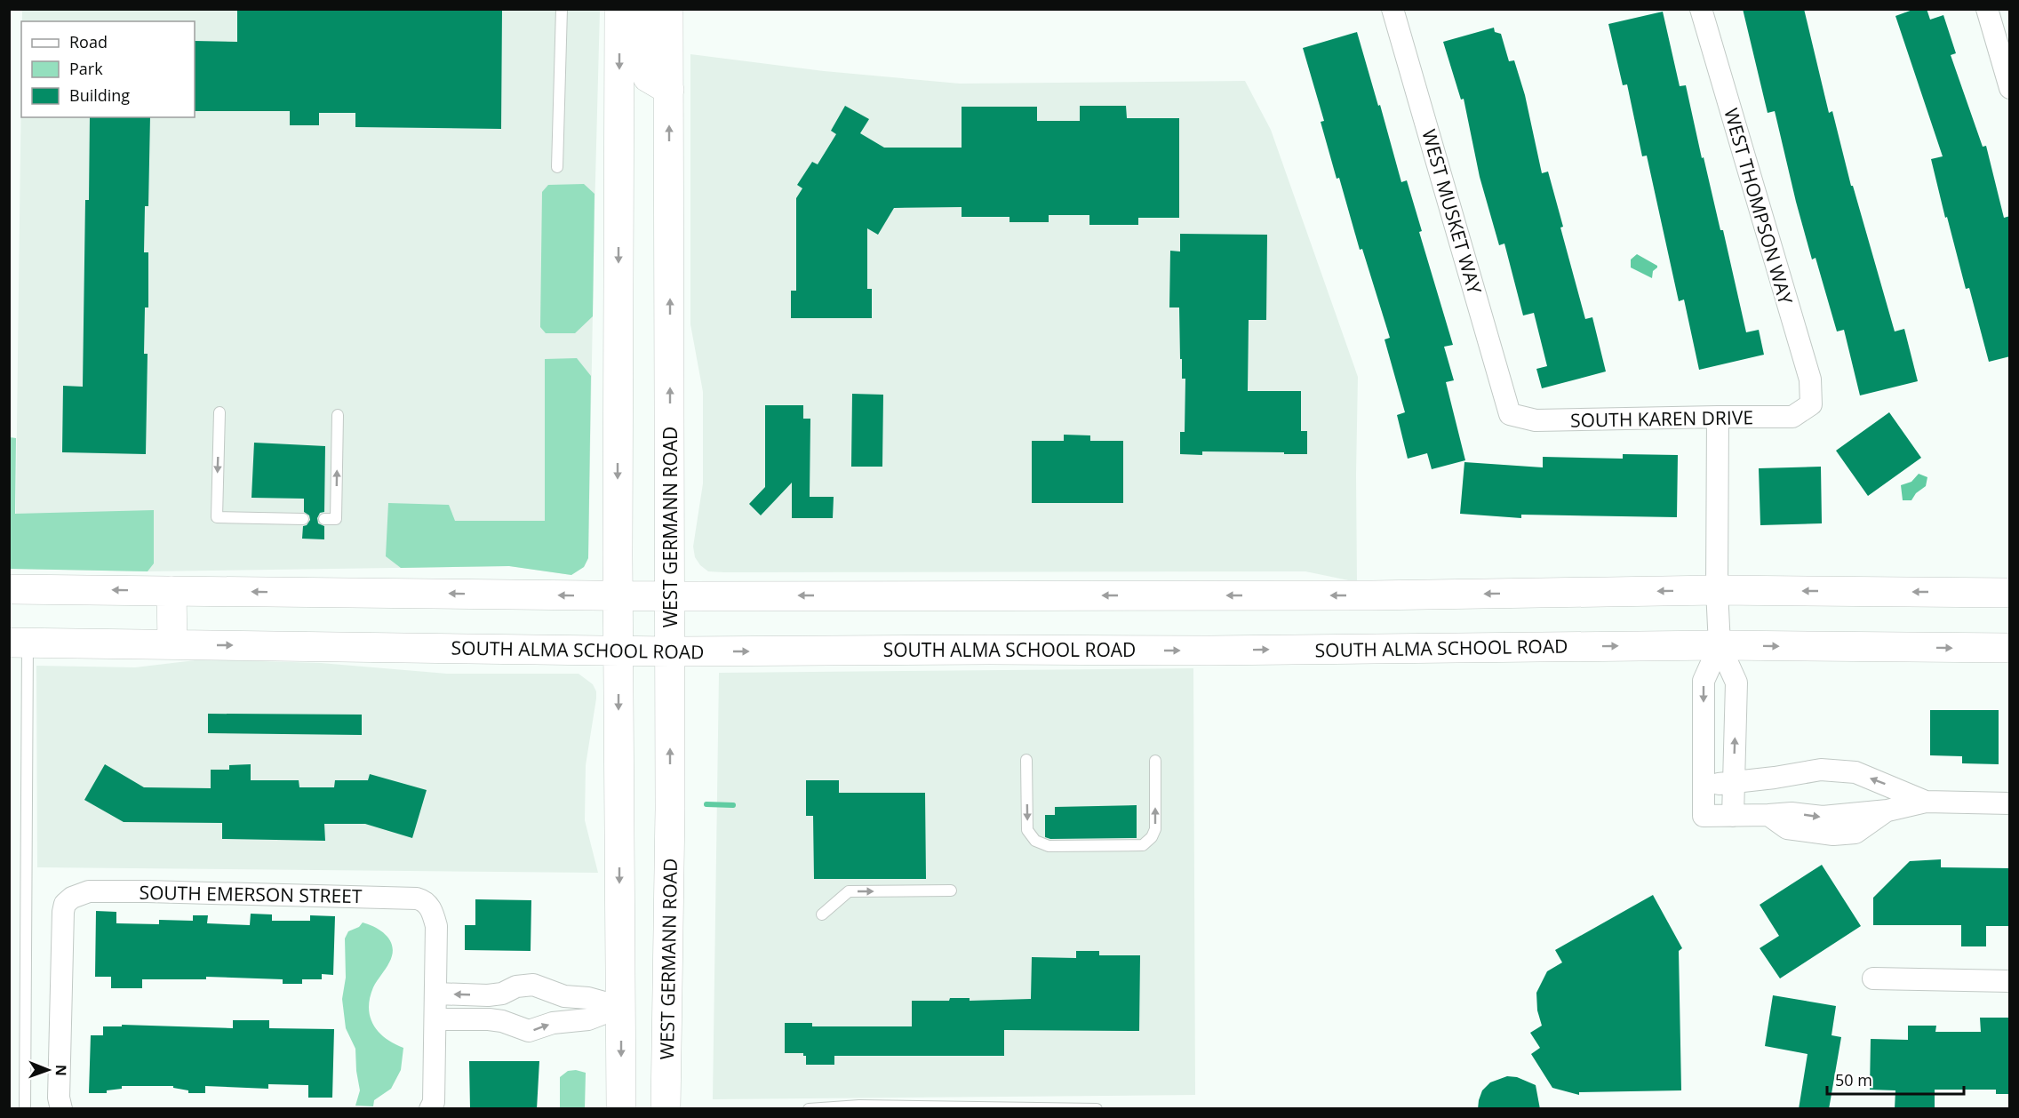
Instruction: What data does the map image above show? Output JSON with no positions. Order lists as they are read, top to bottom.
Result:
{
  "streets": {
    "main road": ["WEST GERMANN ROAD", "SOUTH ALMA SCHOOL ROAD"],
    "street": [
      "WEST THOMPSON WAY",
      "WEST MUSKET WAY",
      "SOUTH KAREN DRIVE",
      "SOUTH EMERSON STREET"
    ]
  },
  "crossings": [
    ["WEST THOMPSON WAY", "SOUTH KAREN DRIVE"],
    ["WEST MUSKET WAY", "SOUTH KAREN DRIVE"],
    ["WEST GERMANN ROAD", "SOUTH ALMA SCHOOL ROAD"]
  ],
  "legend": ["Road", "Park", "Building"],
  "scale_bar": "50 m",
  "north": "right"
}
